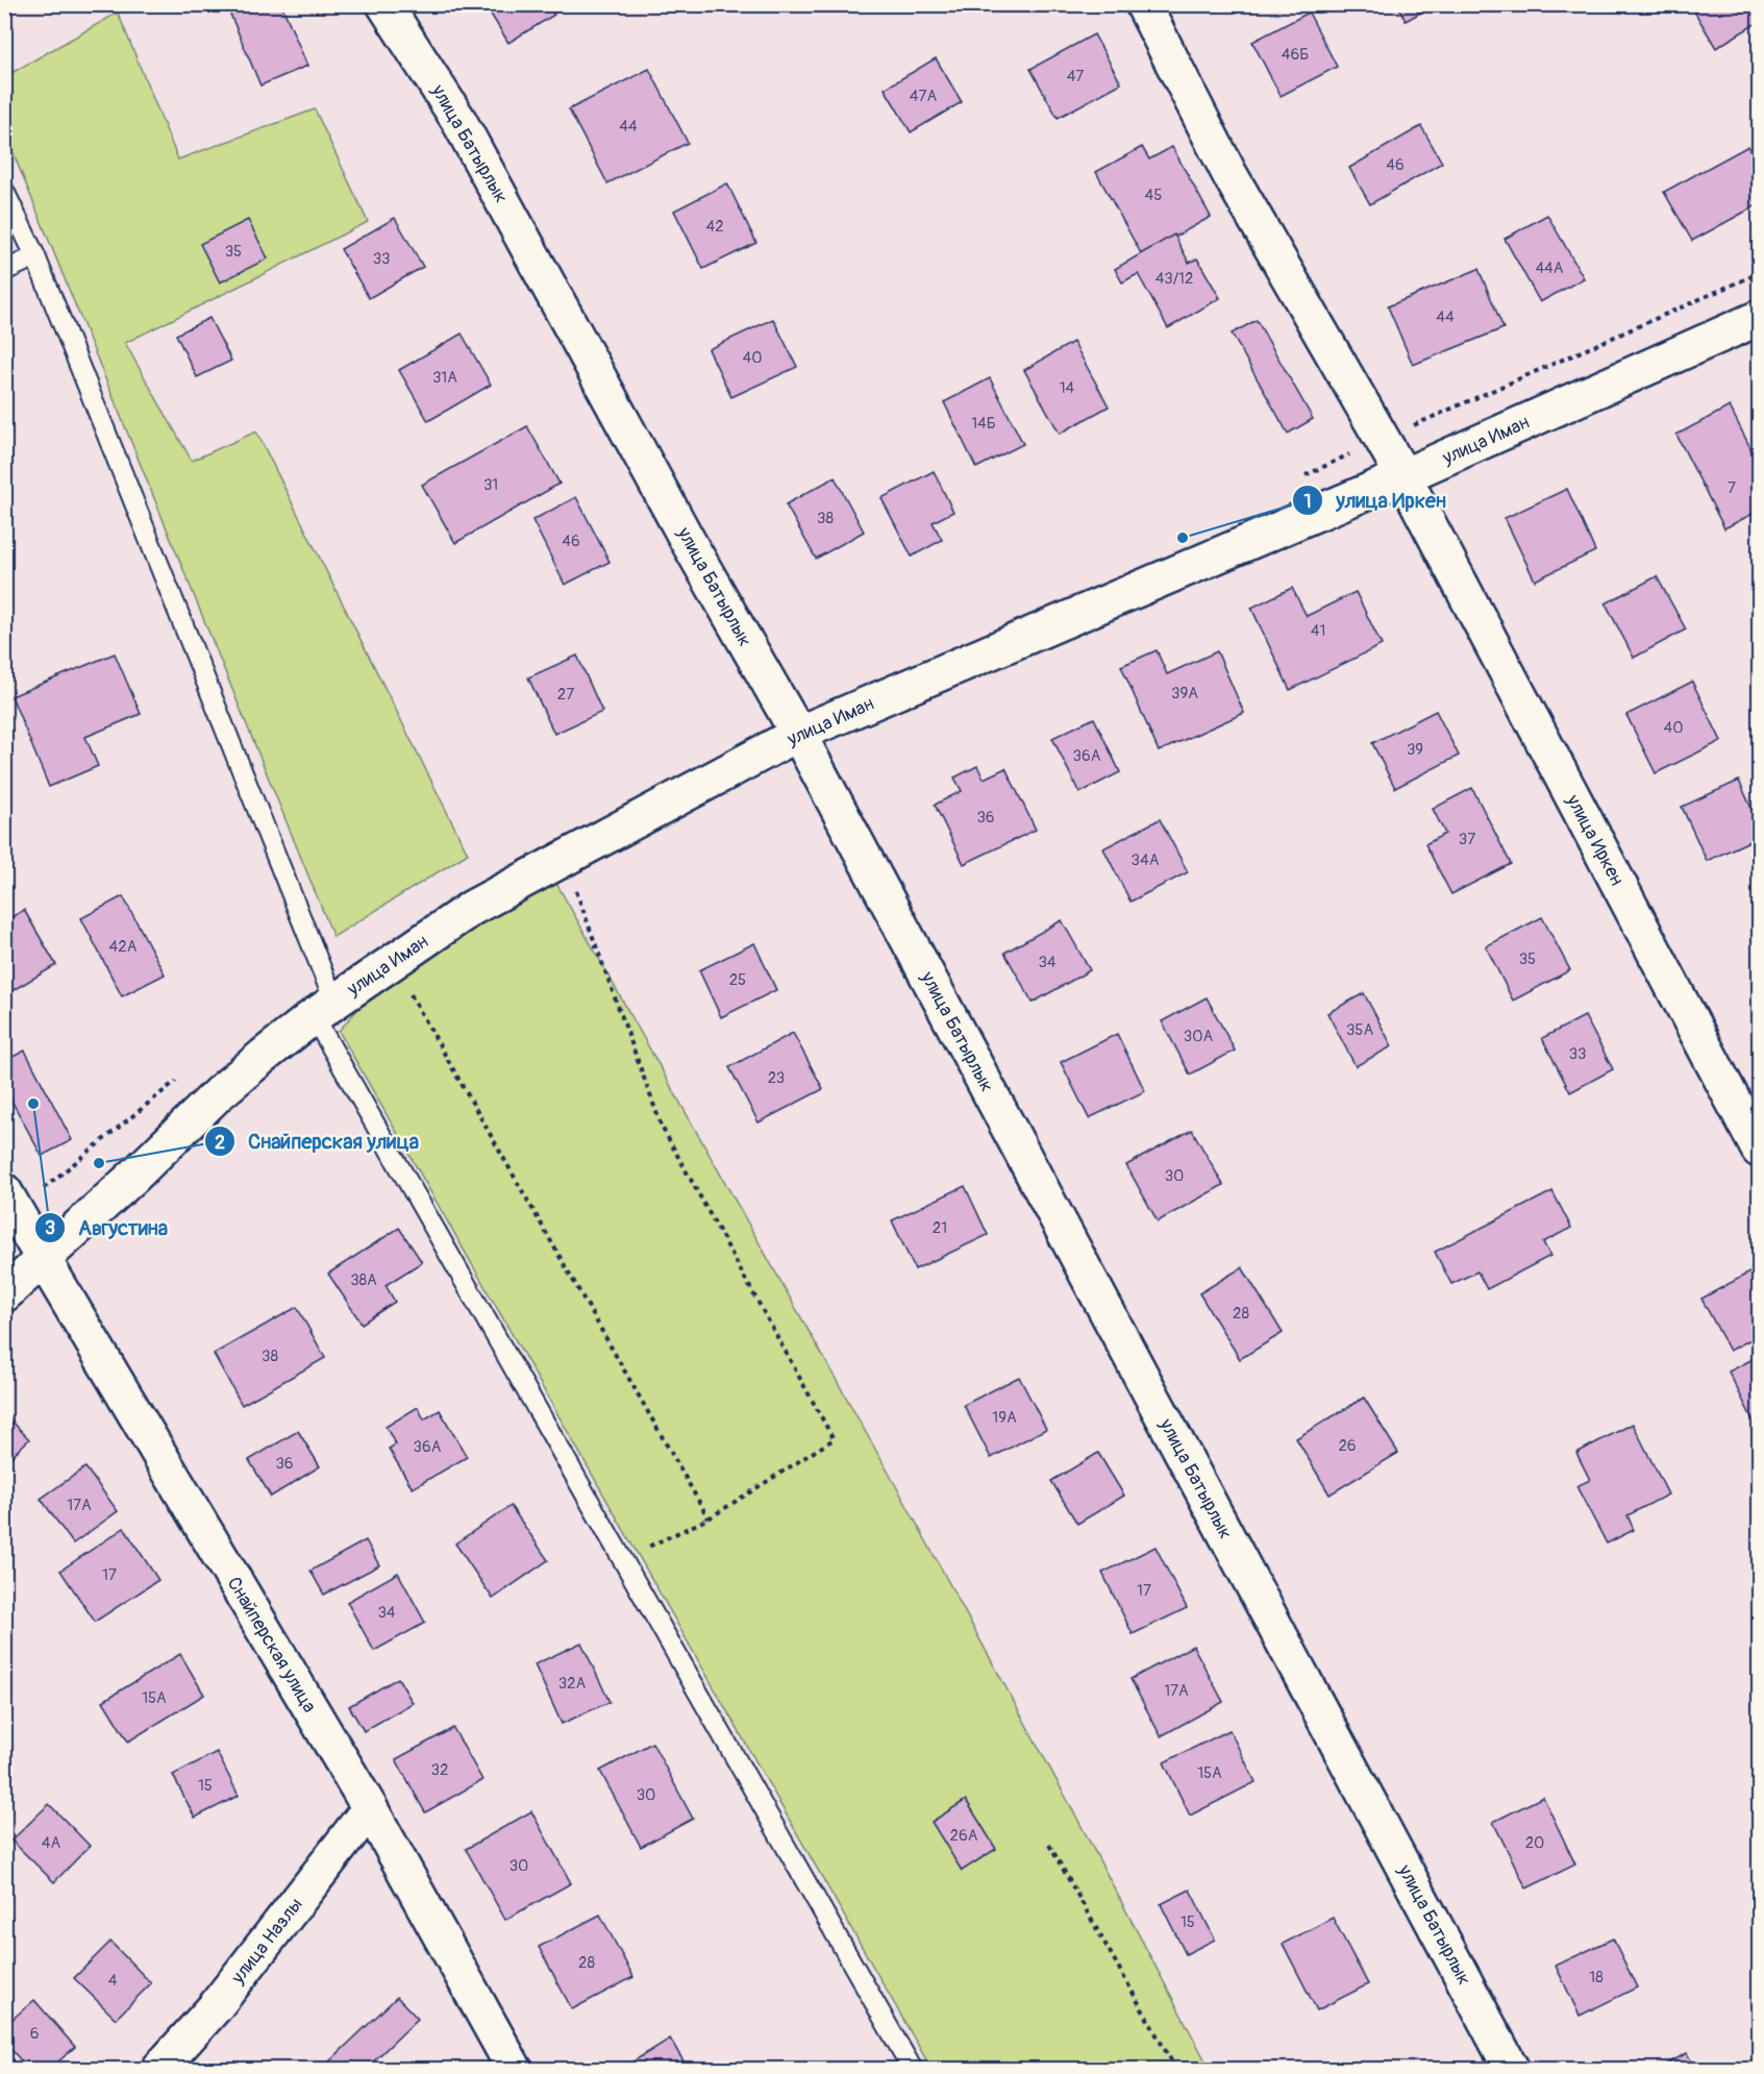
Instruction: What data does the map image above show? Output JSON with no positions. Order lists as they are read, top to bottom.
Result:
{
  "streets": {
    "street": [
      "улица Батырлык",
      "улица Иман",
      "улица Иркен",
      "Снайперская улица",
      "улица Назлы"
    ]
  },
  "crossings": [
    ["улица Батырлык", "улица Иман"],
    ["улица Иман", "улица Иркен"],
    ["улица Иман", "Снайперская улица"],
    ["Снайперская улица", "улица Назлы"]
  ],
  "places": ["улица Иркен", "Августина", "Снайперская улица"],
  "house_numbers": [
    "46Б",
    "47",
    "47А",
    "44",
    "46",
    "45",
    "42",
    "35",
    "33",
    "44А",
    "43/12",
    "44",
    "40",
    "31А",
    "14",
    "14Б",
    "31",
    "7",
    "38",
    "46",
    "41",
    "39А",
    "27",
    "40",
    "39",
    "36А",
    "36",
    "37",
    "34А",
    "42А",
    "35",
    "34",
    "25",
    "35А",
    "30А",
    "33",
    "23",
    "30",
    "21",
    "38А",
    "28",
    "38",
    "19А",
    "26",
    "36А",
    "36",
    "17А",
    "17",
    "17",
    "34",
    "32А",
    "17А",
    "15А",
    "32",
    "15А",
    "15",
    "30",
    "26А",
    "4А",
    "20",
    "30",
    "15",
    "28",
    "18",
    "4",
    "6"
  ]
}
